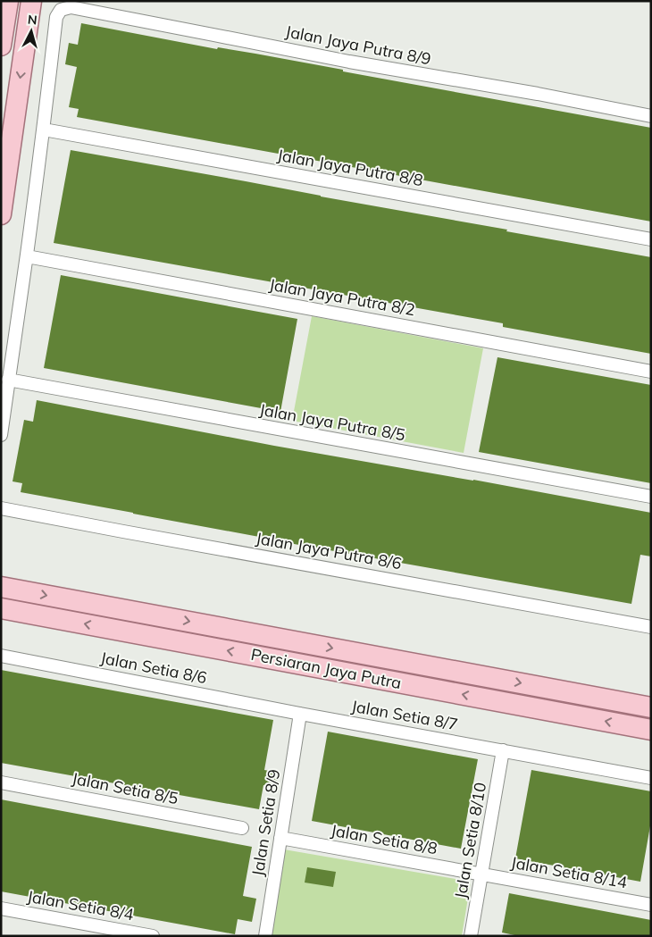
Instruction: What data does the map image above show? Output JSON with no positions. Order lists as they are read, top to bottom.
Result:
{
  "streets": {
    "main road": ["Persiaran Jaya Putra"],
    "street": [
      "Jalan Jaya Putra 8/9",
      "Jalan Jaya Putra 8/8",
      "Jalan Jaya Putra 8/2",
      "Jalan Jaya Putra 8/5",
      "Jalan Jaya Putra 8/6",
      "Jalan Setia 8/6",
      "Jalan Setia 8/7",
      "Jalan Setia 8/5",
      "Jalan Setia 8/9",
      "Jalan Setia 8/8",
      "Jalan Setia 8/10",
      "Jalan Setia 8/14",
      "Jalan Setia 8/4"
    ]
  },
  "crossings": [
    ["Jalan Jaya Putra 8/9", "Jalan Jaya Putra 8/8"],
    ["Jalan Setia 8/6", "Jalan Setia 8/7"],
    ["Jalan Setia 8/6", "Jalan Setia 8/9"],
    ["Jalan Setia 8/7", "Jalan Setia 8/9"],
    ["Jalan Setia 8/7", "Jalan Setia 8/10"],
    ["Jalan Setia 8/9", "Jalan Setia 8/8"],
    ["Jalan Setia 8/8", "Jalan Setia 8/10"],
    ["Jalan Setia 8/8", "Jalan Setia 8/14"],
    ["Jalan Setia 8/10", "Jalan Setia 8/14"]
  ],
  "north": "top"
}
